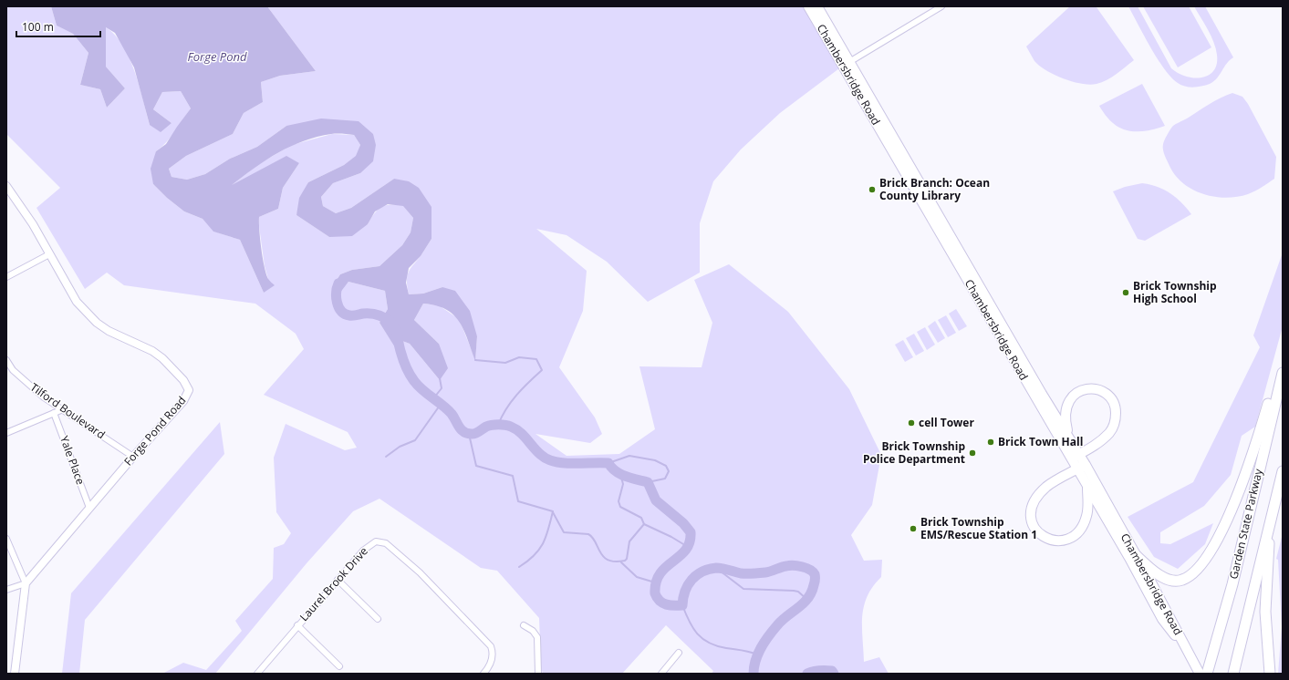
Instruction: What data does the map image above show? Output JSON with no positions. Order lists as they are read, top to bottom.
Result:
{
  "streets": {
    "highway": ["Garden State Parkway"],
    "main road": ["Chambersbridge Road"],
    "street": [
      "Tilford Boulevard",
      "Forge Pond Road",
      "Yale Place",
      "Laurel Brook Drive"
    ]
  },
  "crossings": [
    ["Tilford Boulevard", "Forge Pond Road"],
    ["Forge Pond Road", "Yale Place"]
  ],
  "water": ["Forge Pond"],
  "places": [
    "Brick Branch: Ocean County Library",
    "Brick Township High School",
    "cell Tower",
    "Brick Town Hall",
    "Brick Township Police Department",
    "Brick Township EMS/Rescue Station 1"
  ],
  "scale_bar": "100 m"
}
